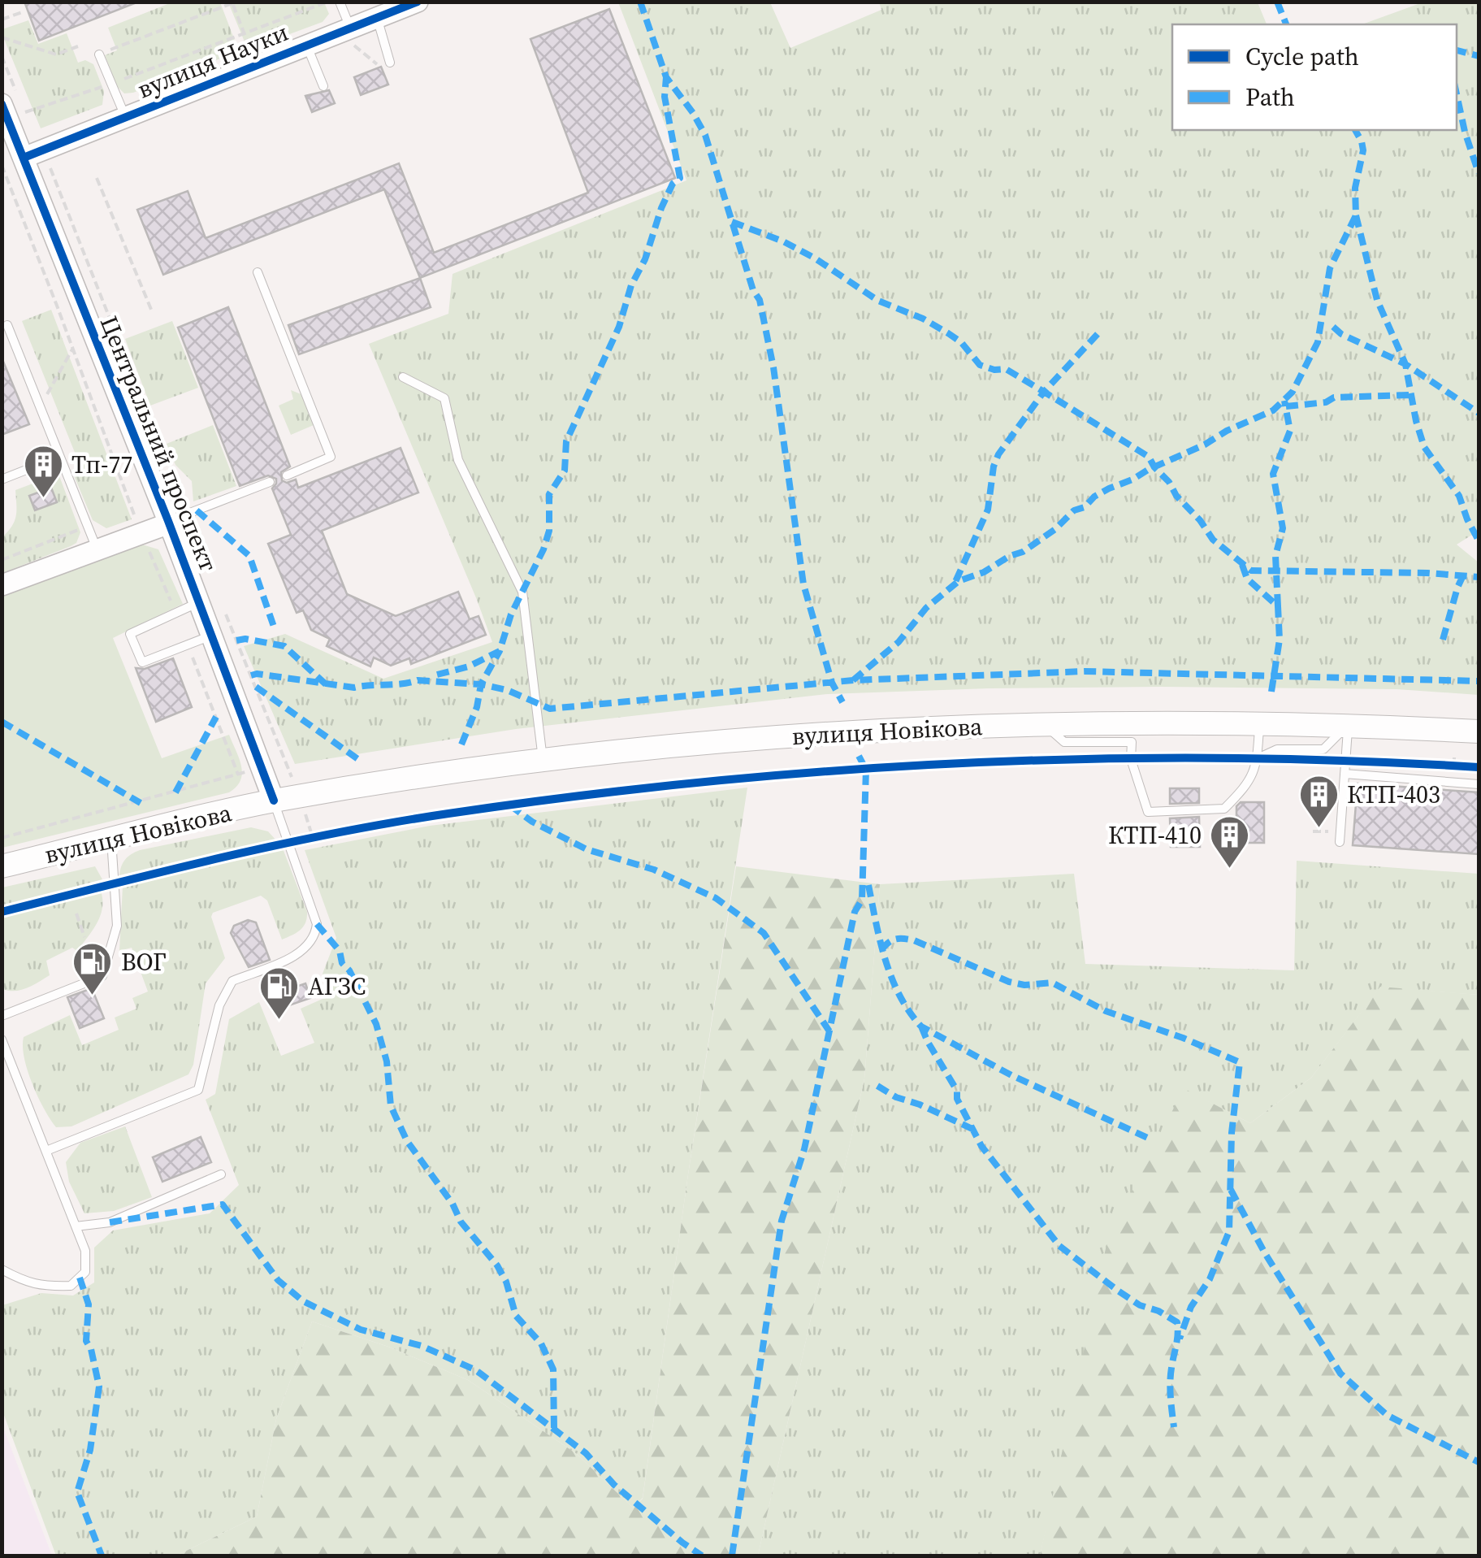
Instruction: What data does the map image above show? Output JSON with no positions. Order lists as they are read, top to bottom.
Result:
{
  "streets": {
    "main road": ["вулиця Новікова"],
    "street": ["вулиця Науки", "Центральний проспект"]
  },
  "crossings": [
    ["вулиця Науки", "Центральний проспект"],
    ["Центральний проспект", "вулиця Новікова"]
  ],
  "places": {
    "building": ["Тп-77", "КТП-403", "КТП-410"],
    "fuel station": ["ВОГ", "АГЗС"]
  },
  "legend": ["Cycle path", "Path"]
}
